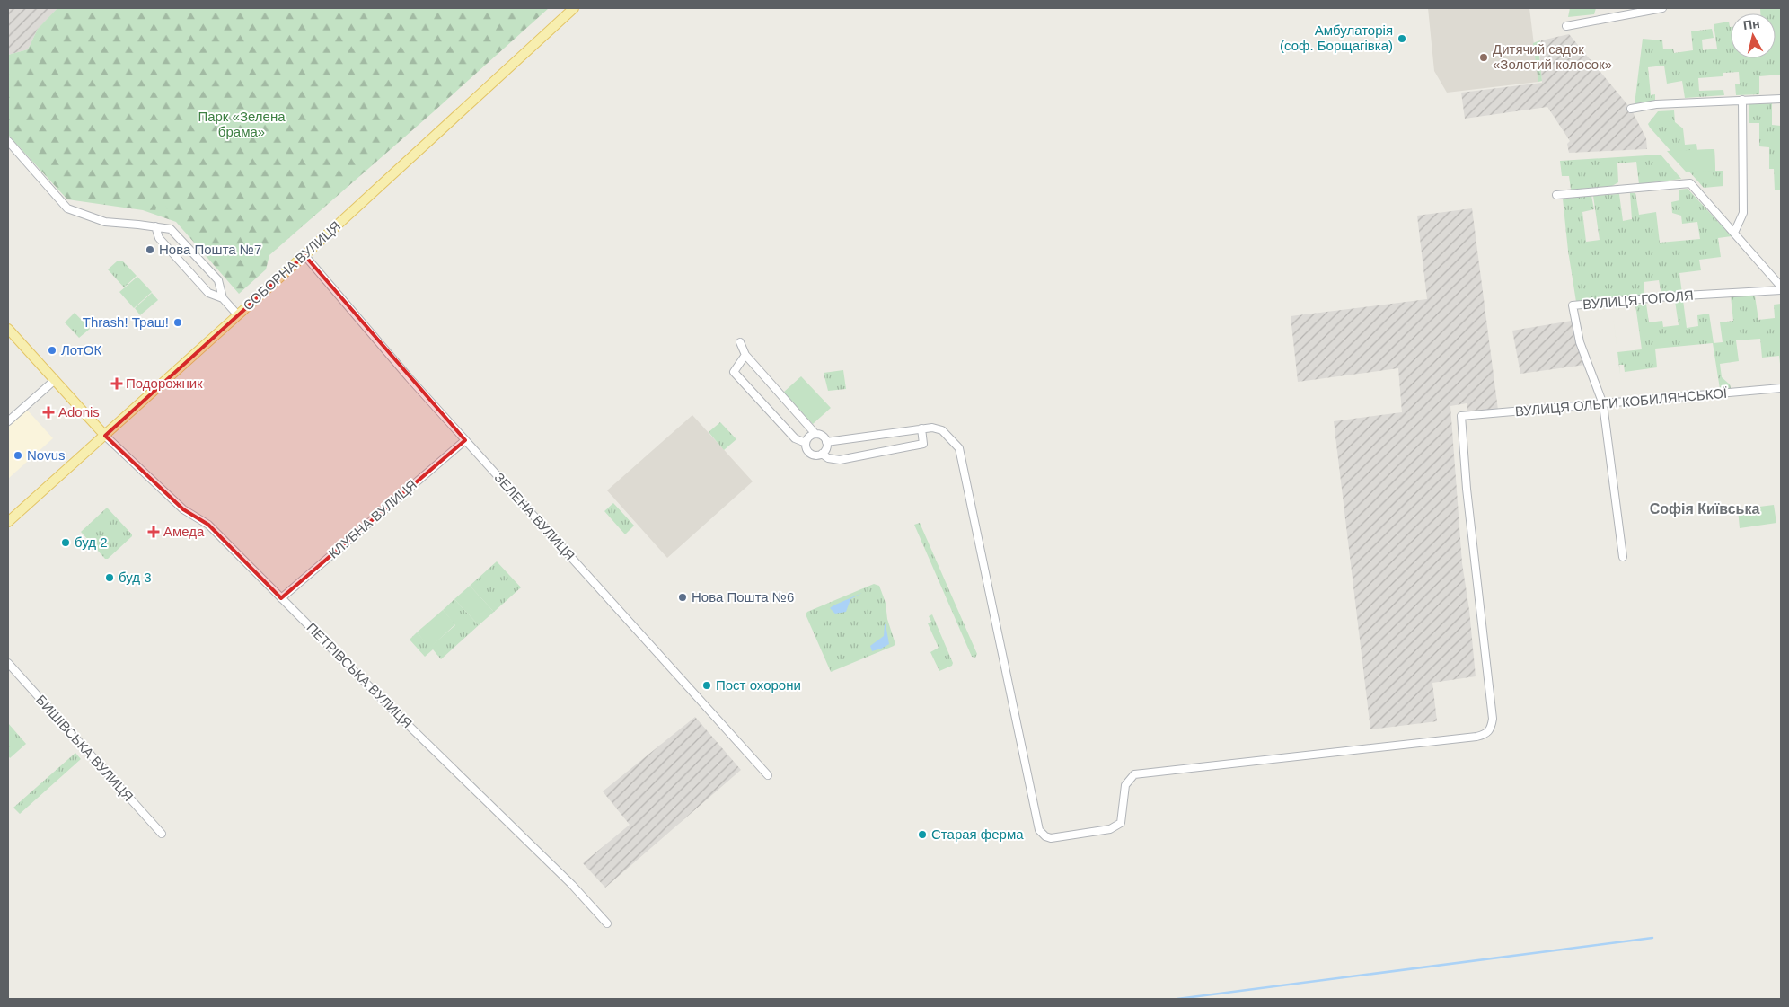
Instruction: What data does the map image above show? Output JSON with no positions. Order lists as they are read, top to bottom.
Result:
{
  "streets": {
    "main road": ["СОБОРНА ВУЛИЦЯ"],
    "street": [
      "ВУЛИЦЯ ГОГОЛЯ",
      "ВУЛИЦЯ ОЛЬГИ КОБИЛЯНСЬКОЇ",
      "ЗЕЛЕНА ВУЛИЦЯ",
      "КЛУБНА ВУЛИЦЯ",
      "ПЕТРІВСЬКА ВУЛИЦЯ",
      "БИШІВСЬКА ВУЛИЦЯ"
    ]
  },
  "crossings": [
    ["СОБОРНА ВУЛИЦЯ", "ЗЕЛЕНА ВУЛИЦЯ"],
    ["СОБОРНА ВУЛИЦЯ", "ПЕТРІВСЬКА ВУЛИЦЯ"],
    ["ВУЛИЦЯ ГОГОЛЯ", "ВУЛИЦЯ ОЛЬГИ КОБИЛЯНСЬКОЇ"],
    ["ЗЕЛЕНА ВУЛИЦЯ", "КЛУБНА ВУЛИЦЯ"],
    ["КЛУБНА ВУЛИЦЯ", "ПЕТРІВСЬКА ВУЛИЦЯ"]
  ],
  "districts": ["Софія Київська"],
  "parks": ["Парк «Зелена брама»"],
  "places": {
    "other": [
      "Амбулаторія (соф. Борщагівка)",
      "Дитячий садок «Золотий колосок»",
      "Нова Пошта №7",
      "Thrash! Траш!",
      "ЛотОК",
      "Novus",
      "буд 2",
      "буд 3",
      "Нова Пошта №6",
      "Пост охорони",
      "Старая ферма"
    ],
    "health": ["Подорожник", "Adonis", "Амеда"]
  },
  "north": "top"
}
